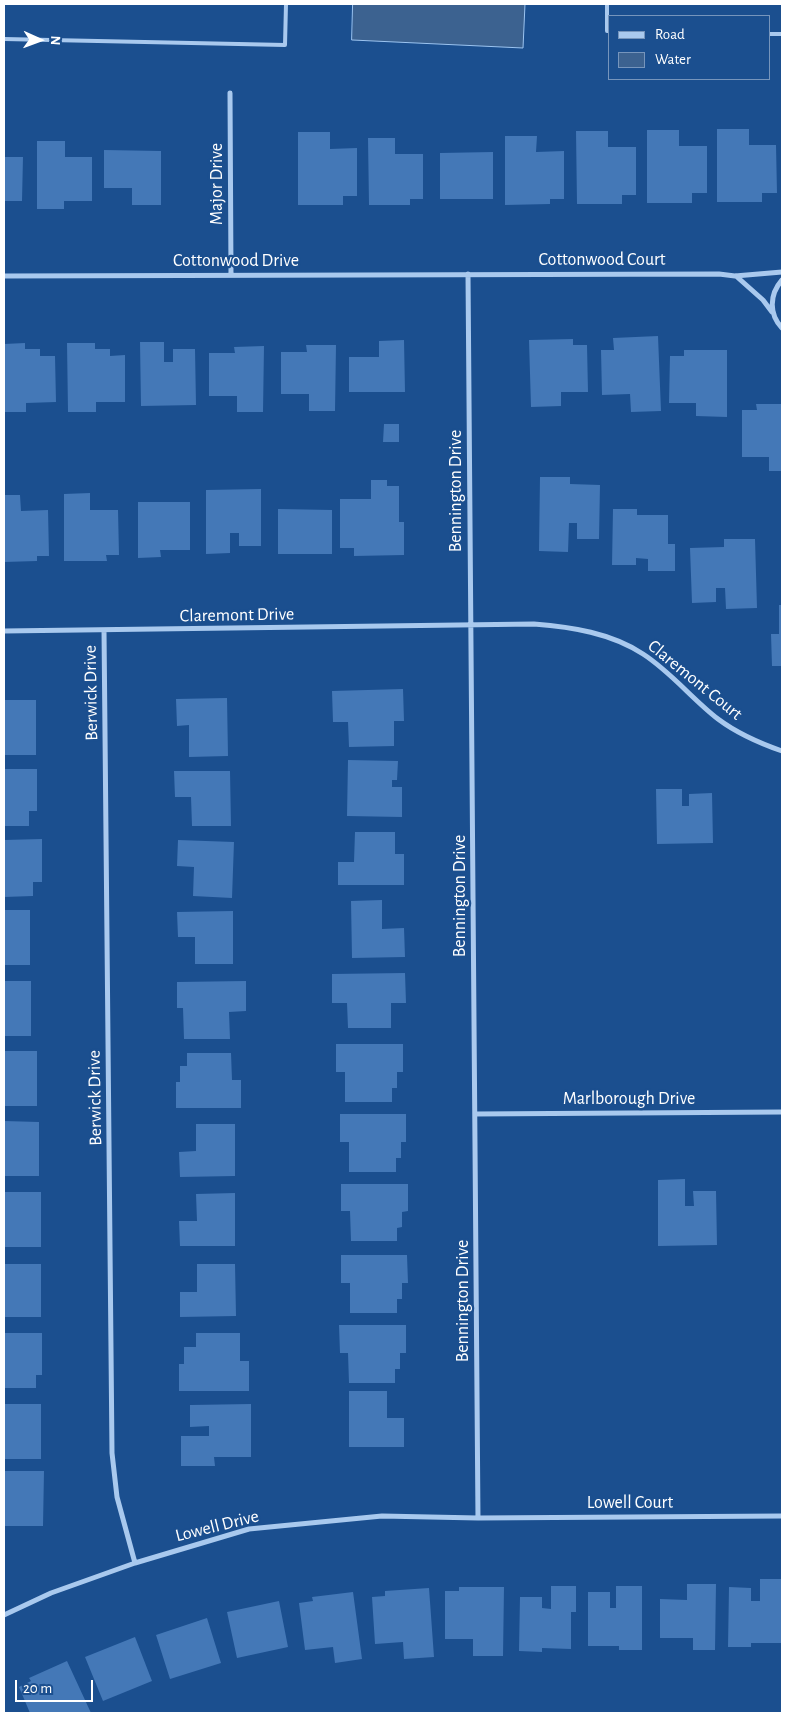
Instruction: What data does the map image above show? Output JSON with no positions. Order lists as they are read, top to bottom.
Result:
{
  "streets": {
    "street": [
      "Major Drive",
      "Cottonwood Court",
      "Cottonwood Drive",
      "Bennington Drive",
      "Claremont Drive",
      "Claremont Court",
      "Berwick Drive",
      "Marlborough Drive",
      "Lowell Court",
      "Lowell Drive"
    ]
  },
  "crossings": [
    ["Major Drive", "Cottonwood Drive"],
    ["Cottonwood Court", "Cottonwood Drive"],
    ["Cottonwood Court", "Bennington Drive"],
    ["Cottonwood Drive", "Bennington Drive"],
    ["Bennington Drive", "Claremont Drive"],
    ["Bennington Drive", "Claremont Court"],
    ["Bennington Drive", "Marlborough Drive"],
    ["Bennington Drive", "Lowell Court"],
    ["Bennington Drive", "Lowell Drive"],
    ["Claremont Drive", "Claremont Court"],
    ["Claremont Drive", "Berwick Drive"],
    ["Berwick Drive", "Lowell Drive"],
    ["Lowell Court", "Lowell Drive"]
  ],
  "legend": ["Road", "Water"],
  "scale_bar": "20 m",
  "north": "right"
}
